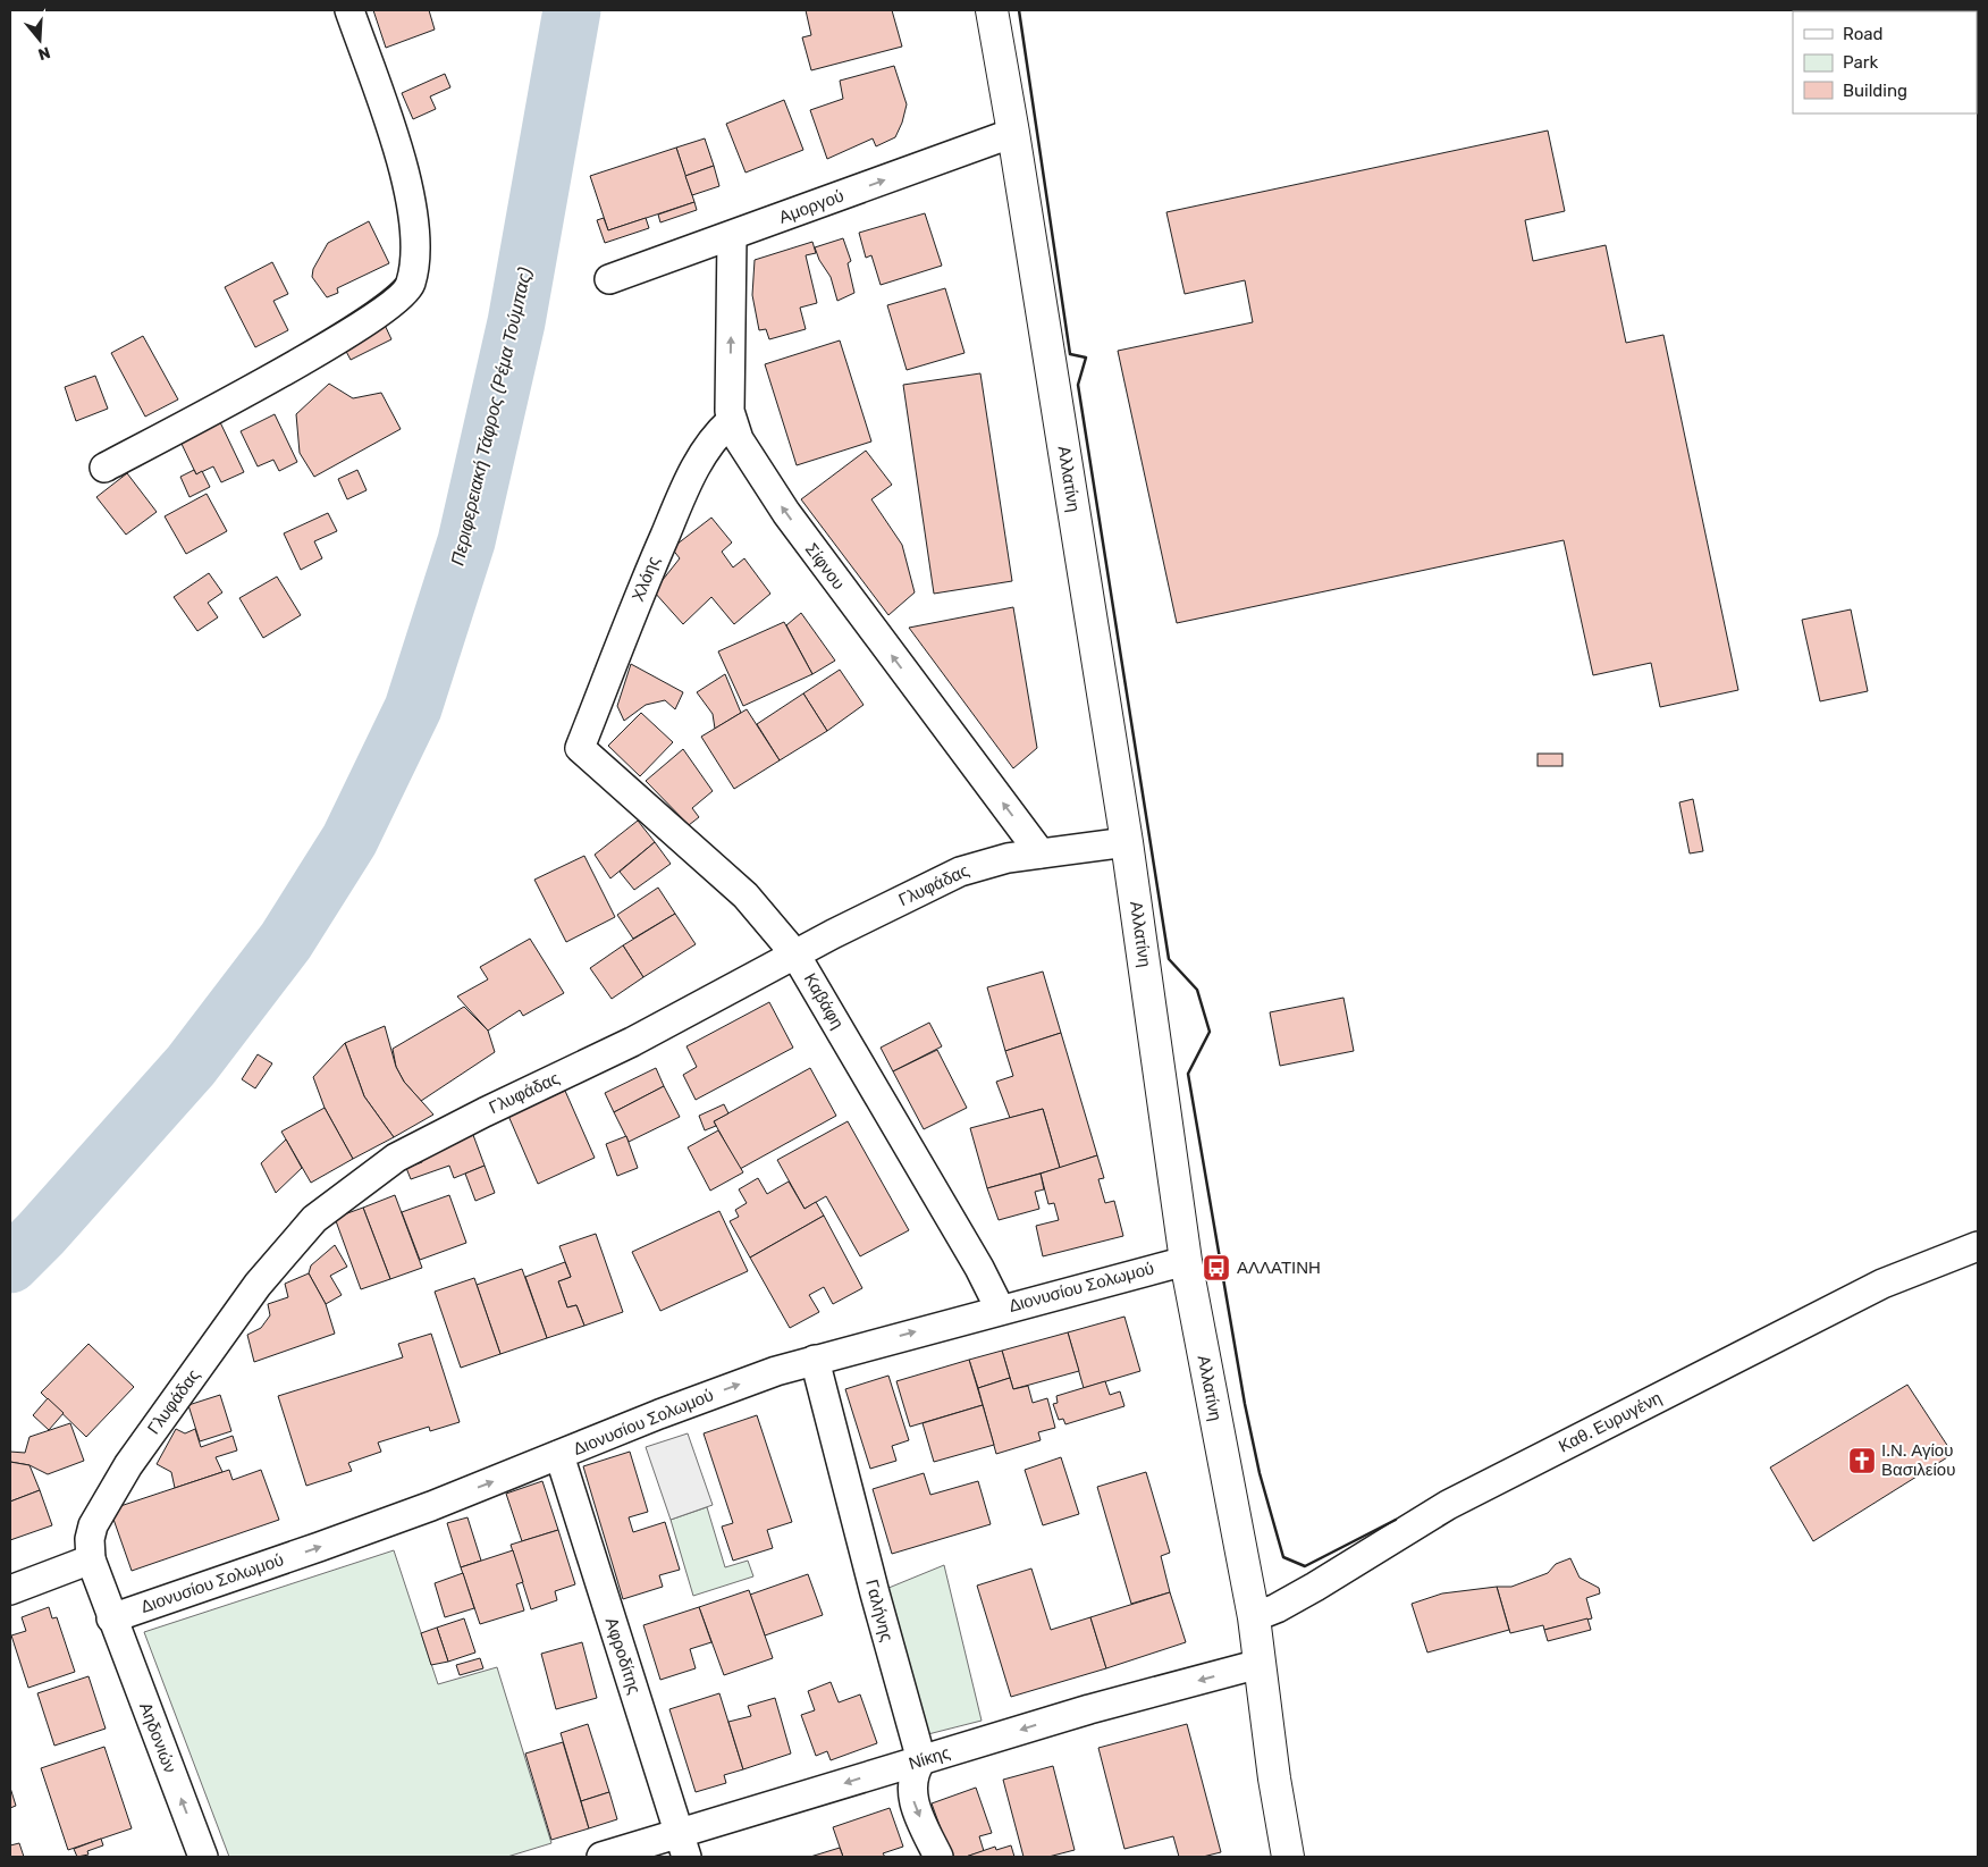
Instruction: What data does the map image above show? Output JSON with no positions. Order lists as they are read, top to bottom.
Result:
{
  "streets": {
    "main road": ["Αλλατίνη"],
    "street": [
      "Αμοργού",
      "Σίφνου",
      "Χλόης",
      "Γλυφάδας",
      "Καβάφη",
      "Διονυσίου Σολωμού",
      "Καθ. Ευρυγένη",
      "Γαλήνης",
      "Αφροδίτης",
      "Αηδονιών",
      "Νίκης"
    ]
  },
  "crossings": [
    ["Αμοργού", "Αλλατίνη"],
    ["Αμοργού", "Σίφνου"],
    ["Αλλατίνη", "Γλυφάδας"],
    ["Αλλατίνη", "Διονυσίου Σολωμού"],
    ["Αλλατίνη", "Καθ. Ευρυγένη"],
    ["Αλλατίνη", "Νίκης"],
    ["Σίφνου", "Χλόης"],
    ["Σίφνου", "Γλυφάδας"],
    ["Χλόης", "Καβάφη"],
    ["Γλυφάδας", "Καβάφη"],
    ["Γλυφάδας", "Αηδονιών"],
    ["Καβάφη", "Διονυσίου Σολωμού"],
    ["Διονυσίου Σολωμού", "Γαλήνης"],
    ["Διονυσίου Σολωμού", "Αφροδίτης"],
    ["Διονυσίου Σολωμού", "Αηδονιών"],
    ["Γαλήνης", "Νίκης"],
    ["Αφροδίτης", "Νίκης"]
  ],
  "one_way": [
    "Αμοργού",
    "Σίφνου",
    "Διονυσίου Σολωμού",
    "Αηδονιών",
    "Νίκης"
  ],
  "water": ["Περιφερειακή Τάφρος (Ρέμα Τούμπας)"],
  "places": {
    "bus stop": ["ΑΛΛΑΤΙΝΗ"],
    "church": ["Ι.Ν. Αγίου Βασιλείου"]
  },
  "legend": ["Road", "Park", "Building"],
  "north": "bottom"
}
